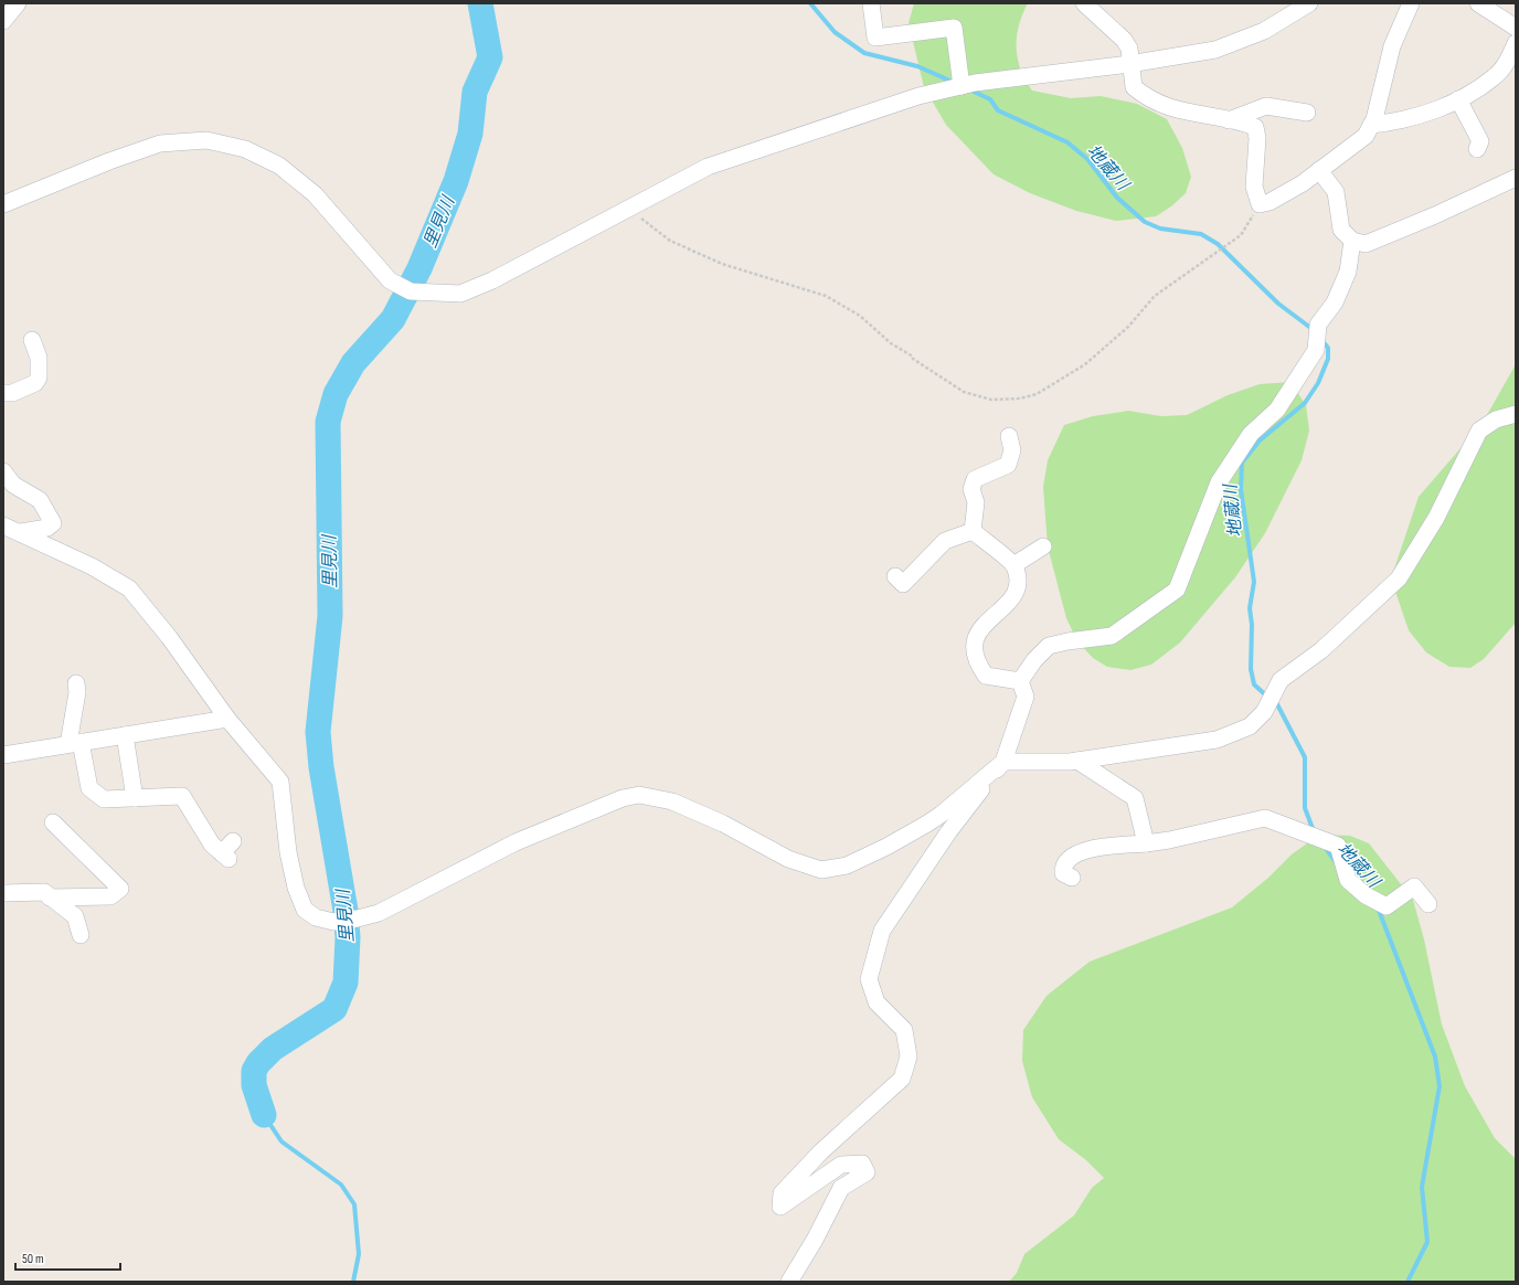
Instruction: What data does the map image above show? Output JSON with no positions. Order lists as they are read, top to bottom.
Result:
{
  "water": ["地蔵川", "里見川"],
  "scale_bar": "50 m"
}
